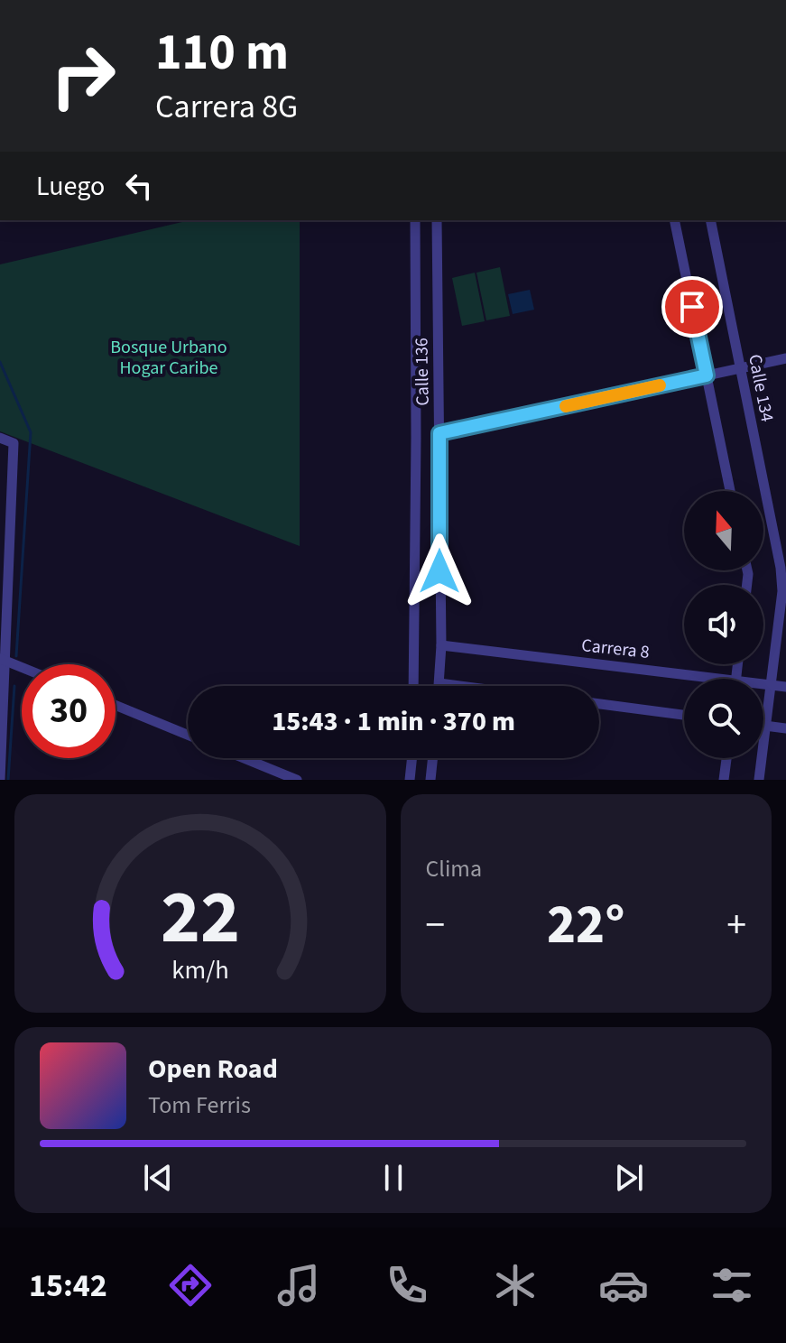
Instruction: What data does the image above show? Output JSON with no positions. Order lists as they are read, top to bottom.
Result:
{
  "streets": {
    "street": ["Calle 136", "Calle 134", "Carrera 8"]
  },
  "crossings": [
    ["Calle 136", "Carrera 8"],
    ["Calle 134", "Carrera 8"]
  ],
  "parks": ["Bosque Urbano Hogar Caribe"],
  "north": "top",
  "page": {
    "turn": ["110 m", "Carrera 8G"],
    "then": "Luego",
    "limit": "30",
    "trip": "15:43 · 1 min · 370 m",
    "tile": "Clima",
    "heat": ["−", "22°", "+"],
    "song": ["Open Road", "Tom Ferris"],
    "tabs": "15:42",
    "gauge": ["22", "km/h"]
  }
}
